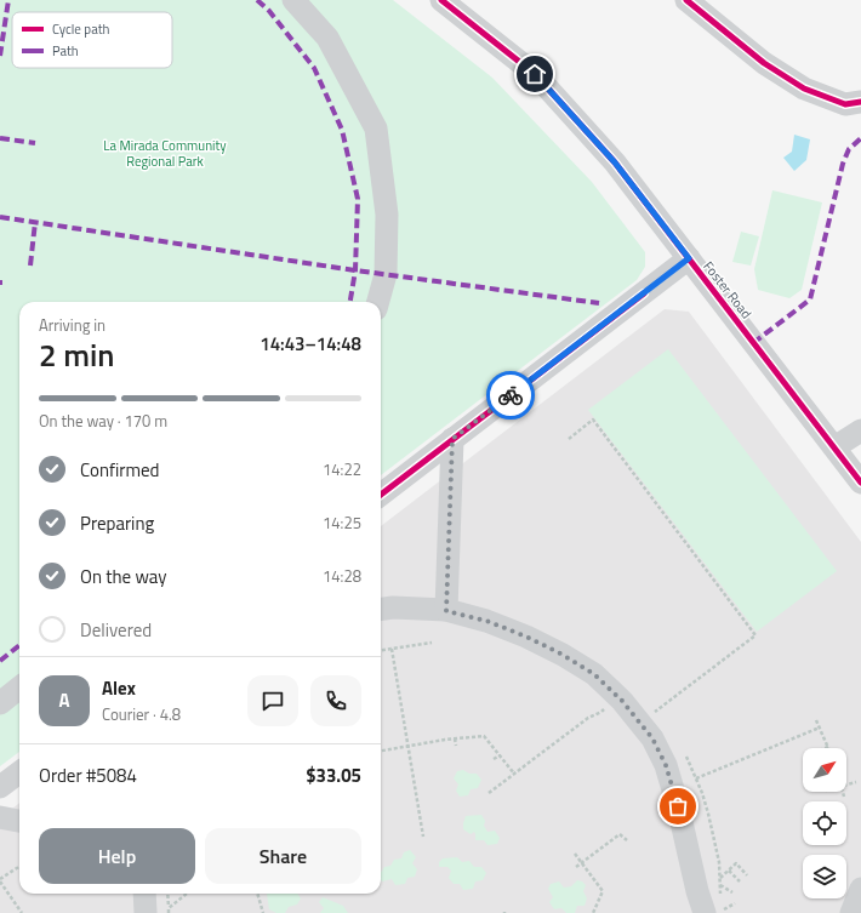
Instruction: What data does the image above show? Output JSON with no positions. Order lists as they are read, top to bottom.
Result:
{
  "streets": {
    "street": ["Foster Road"]
  },
  "parks": ["La Mirada Community Regional Park"],
  "legend": ["Cycle path", "Path"],
  "north": "top right",
  "page": {
    "heading": ["2 min", "Arriving in", "14:43–14:48"],
    "panel": [
      "Alex",
      "Courier · 4.8",
      "Order #5084",
      "$33.05"
    ],
    "bar": "On the way · 170 m",
    "list": [
      ["Confirmed", "14:22"],
      ["Preparing", "14:25"],
      ["On the way", "14:28"],
      "Delivered"
    ],
    "round": "A",
    "buttons": ["Help", "Share"]
  }
}
